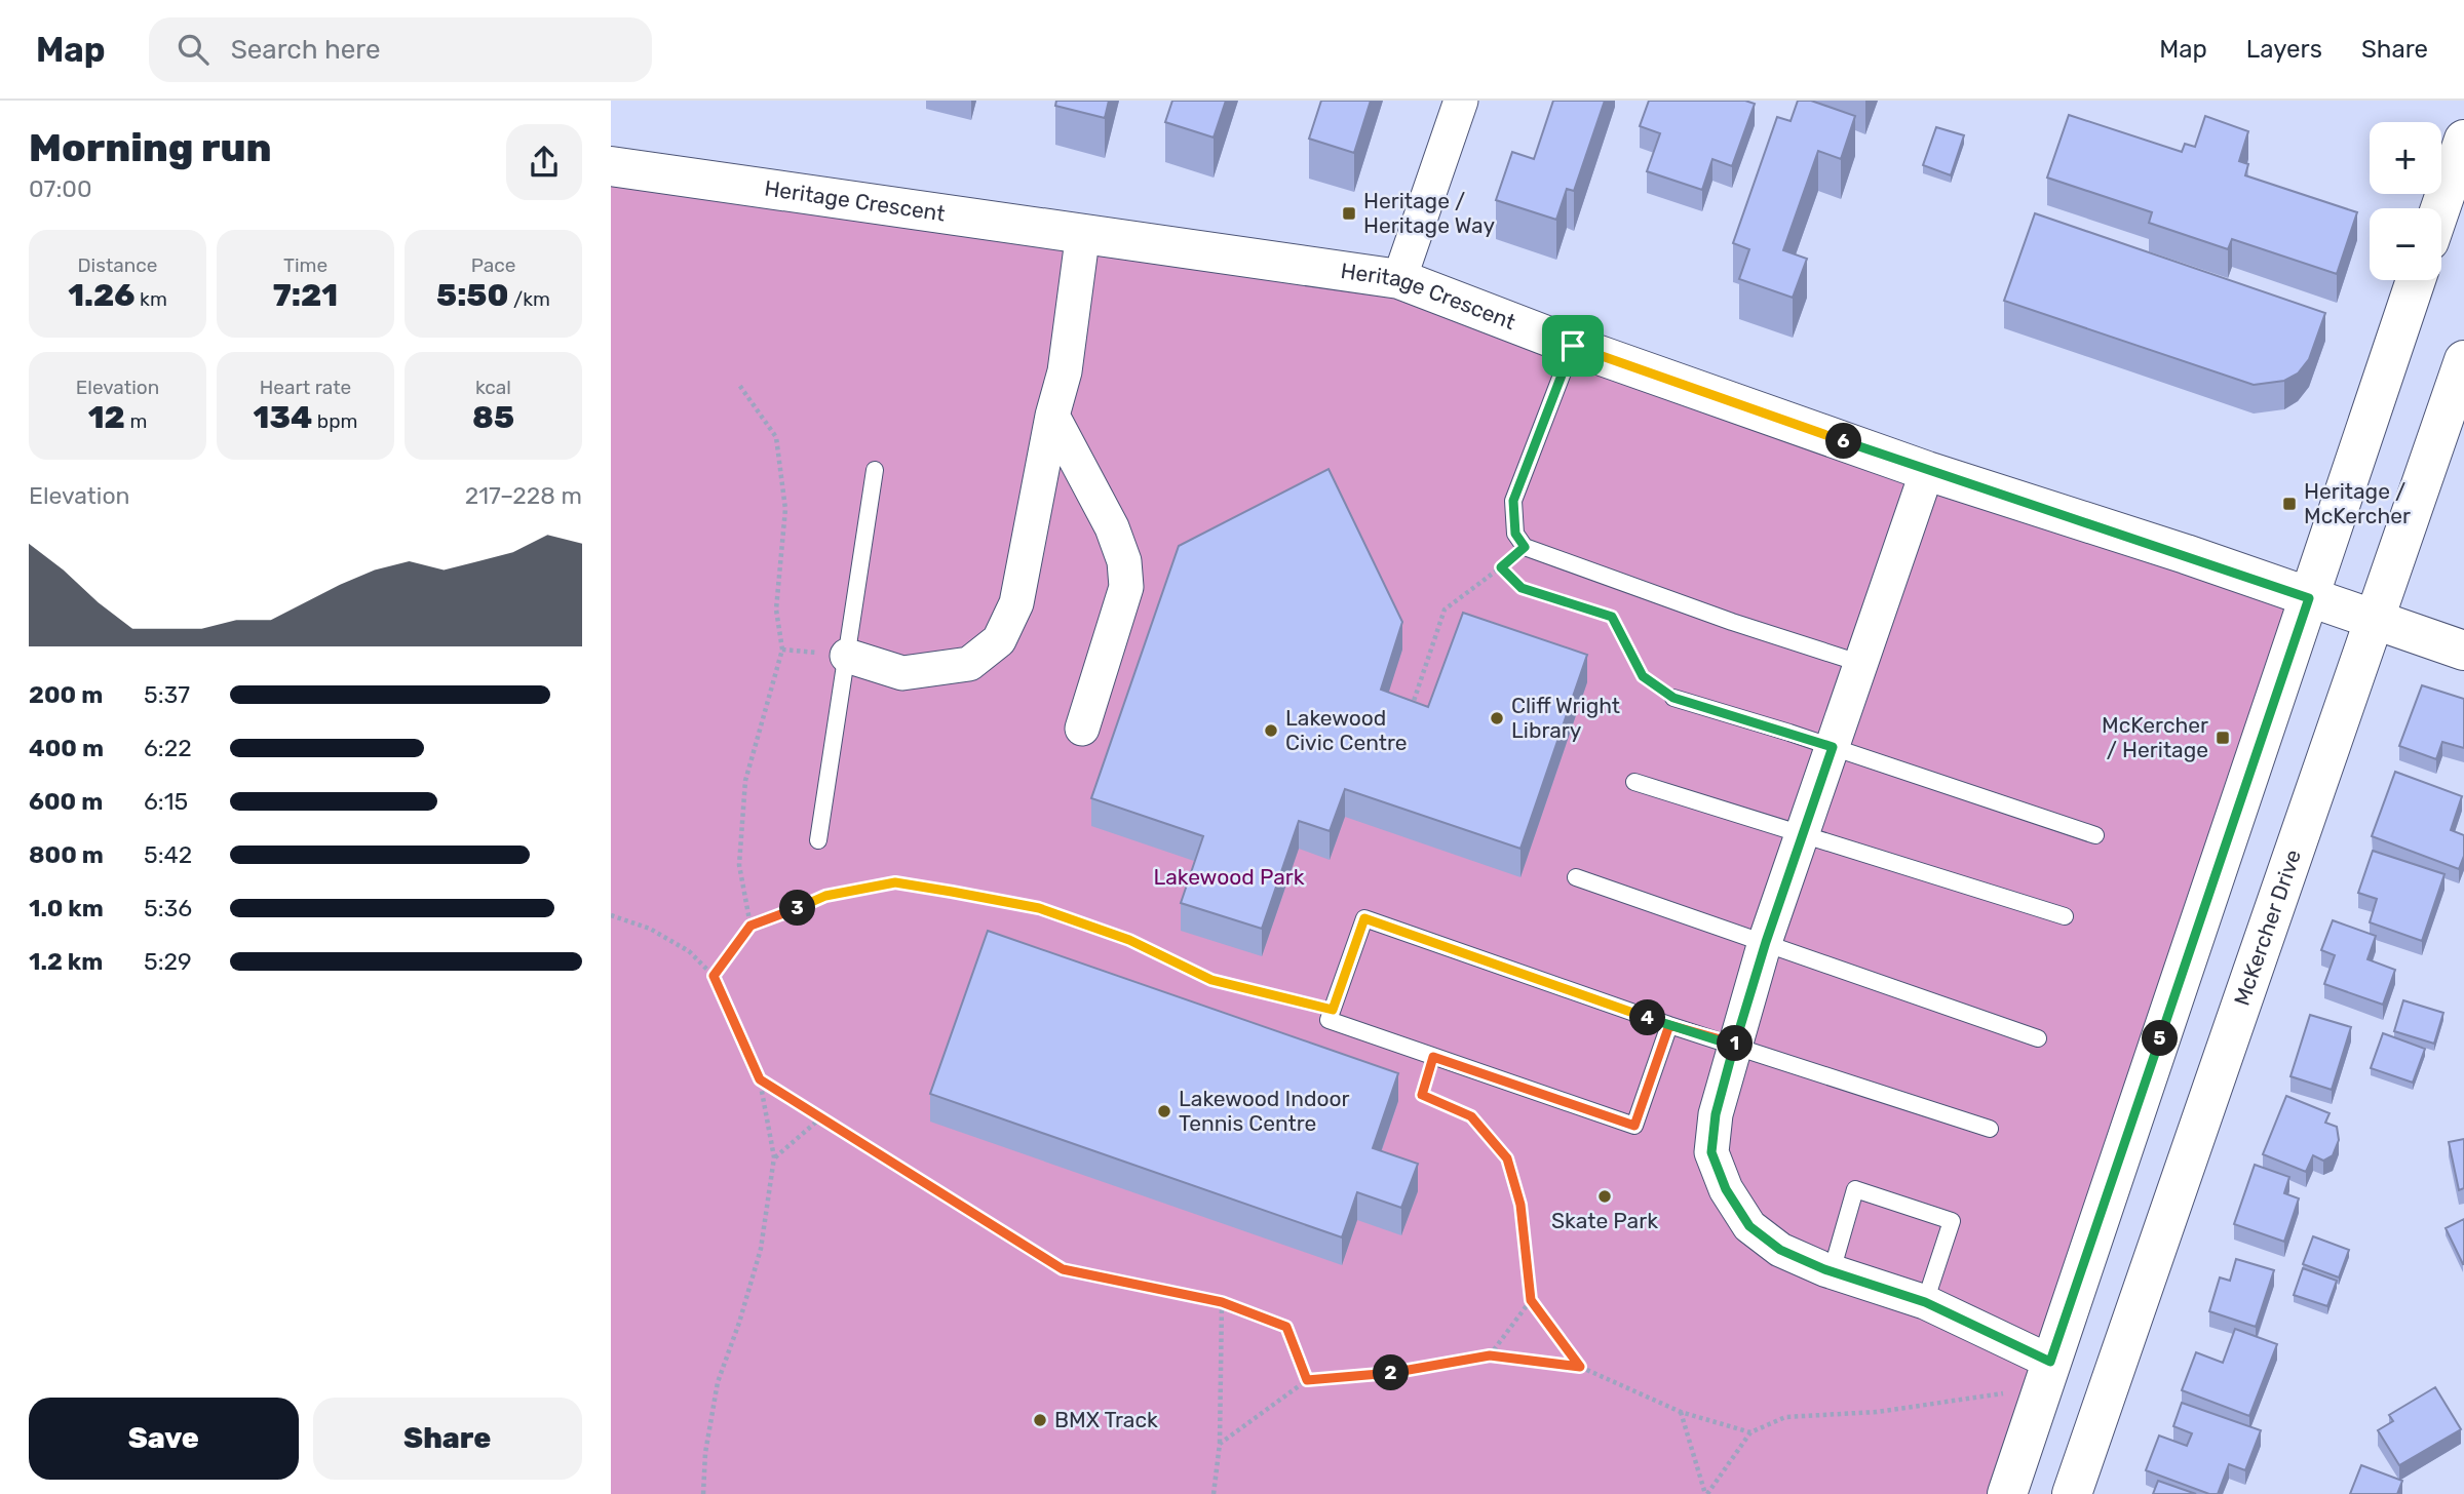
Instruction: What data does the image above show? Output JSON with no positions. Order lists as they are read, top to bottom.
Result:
{
  "streets": {
    "main road": ["Heritage Crescent", "McKercher Drive"]
  },
  "crossings": [
    ["Heritage Crescent", "McKercher Drive"]
  ],
  "parks": ["Lakewood Park"],
  "places": {
    "transit": ["Heritage / Heritage Way", "Heritage / McKercher", "McKercher / Heritage"],
    "other": [
      "Cliff Wright Library",
      "Lakewood Civic Centre",
      "Lakewood Indoor Tennis Centre",
      "Skate Park",
      "BMX Track"
    ]
  },
  "page": {
    "header": "Map",
    "search": "Search here",
    "nav": ["Map", "Layers", "Share"],
    "heading": ["Morning run", "07:00"],
    "map_buttons": ["+", "−"],
    "stats": [
      ["Distance", "1.26 km"],
      ["Time", "7:21"],
      ["Pace", "5:50 /km"],
      ["Elevation", "12 m"],
      ["Heart rate", "134 bpm"],
      ["kcal", "85"]
    ],
    "pins": [
      "6",
      "3",
      "4",
      "5",
      "1",
      "2"
    ],
    "chart": ["Elevation", "217–228 m"],
    "list": [
      {
        "name": "200 m",
        "note": "5:37"
      },
      {
        "name": "400 m",
        "note": "6:22"
      },
      {
        "name": "600 m",
        "note": "6:15"
      },
      {
        "name": "800 m",
        "note": "5:42"
      },
      {
        "name": "1.0 km",
        "note": "5:36"
      },
      {
        "name": "1.2 km",
        "note": "5:29"
      }
    ],
    "buttons": ["Save", "Share"]
  }
}
